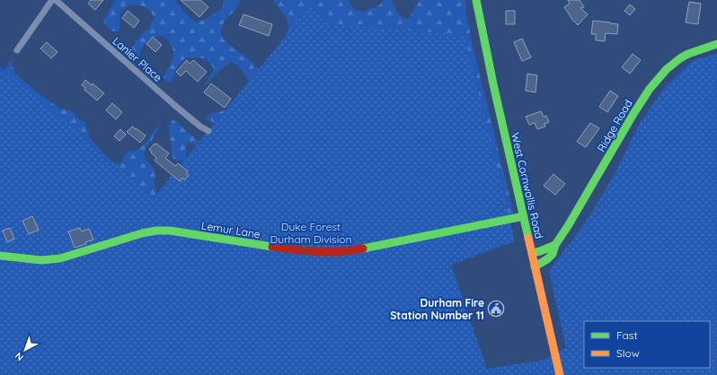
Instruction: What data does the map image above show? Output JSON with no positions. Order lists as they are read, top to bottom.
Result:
{
  "streets": {
    "street": [
      "Lanier Place",
      "Ridge Road",
      "West Cornwallis Road",
      "Lemur Lane"
    ]
  },
  "crossings": [
    ["Ridge Road", "West Cornwallis Road"],
    ["West Cornwallis Road", "Lemur Lane"]
  ],
  "parks": ["Duke Forest Durham Division"],
  "places": {
    "public building": ["Durham Fire Station Number 11"]
  },
  "legend": ["Fast", "Slow"],
  "north": "bottom left"
}
